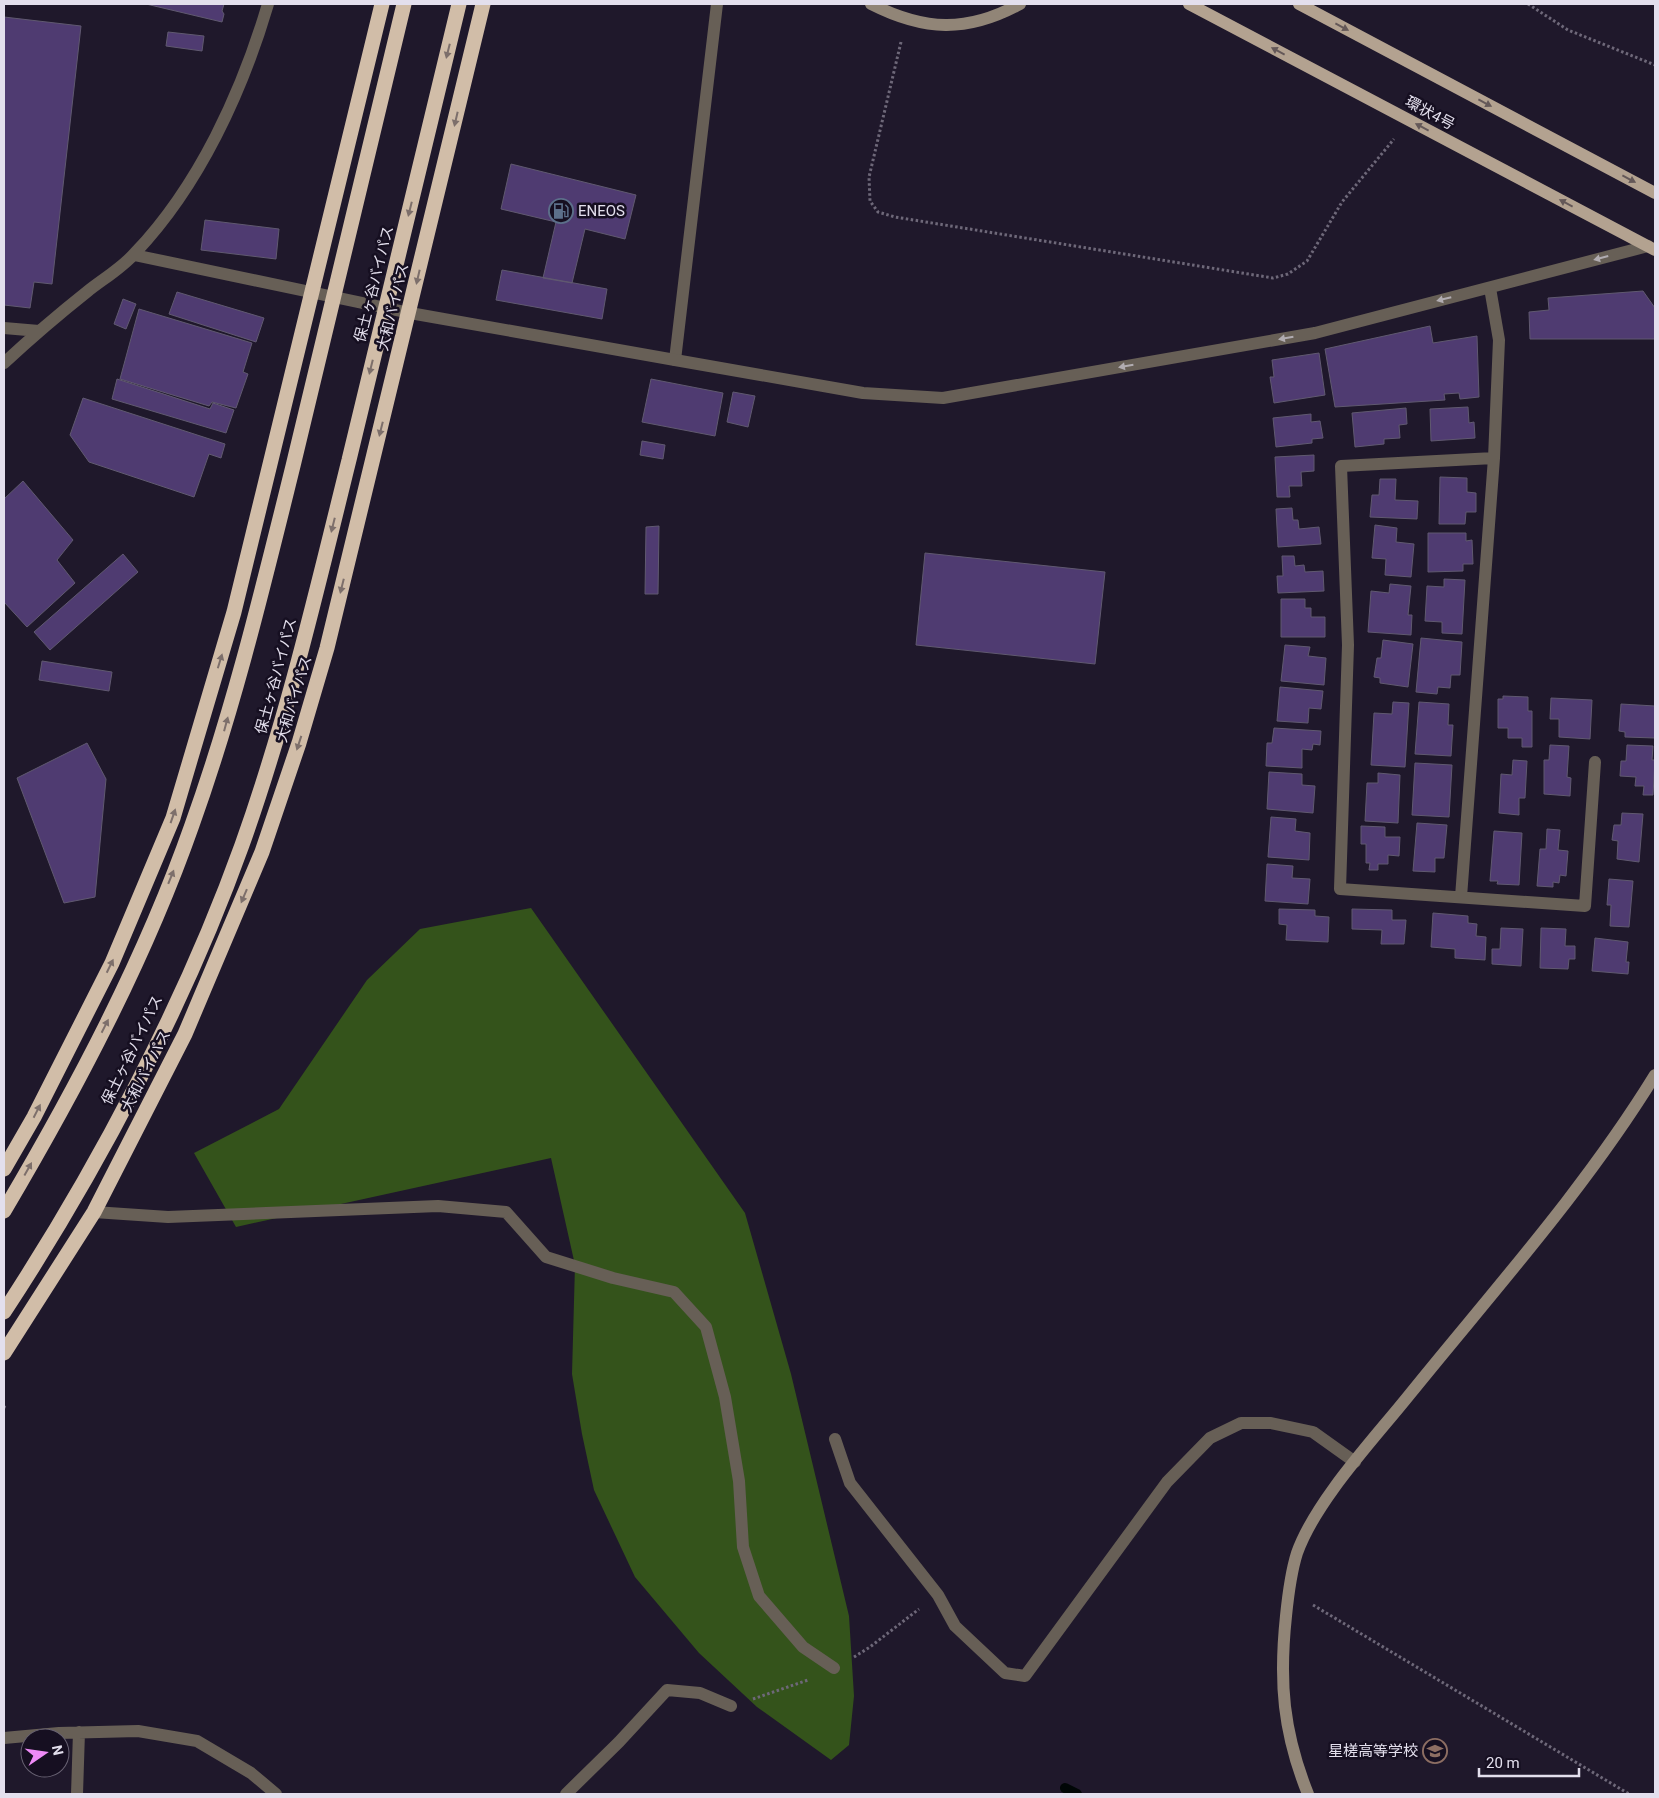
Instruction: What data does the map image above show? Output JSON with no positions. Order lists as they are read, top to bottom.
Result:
{
  "streets": {
    "highway": ["保土ヶ谷バイパス", "大和バイパス"],
    "main road": ["環状4号"]
  },
  "places": {
    "fuel station": ["ENEOS"],
    "school or university": ["星槎高等学校"]
  },
  "scale_bar": "20 m",
  "north": "right"
}
